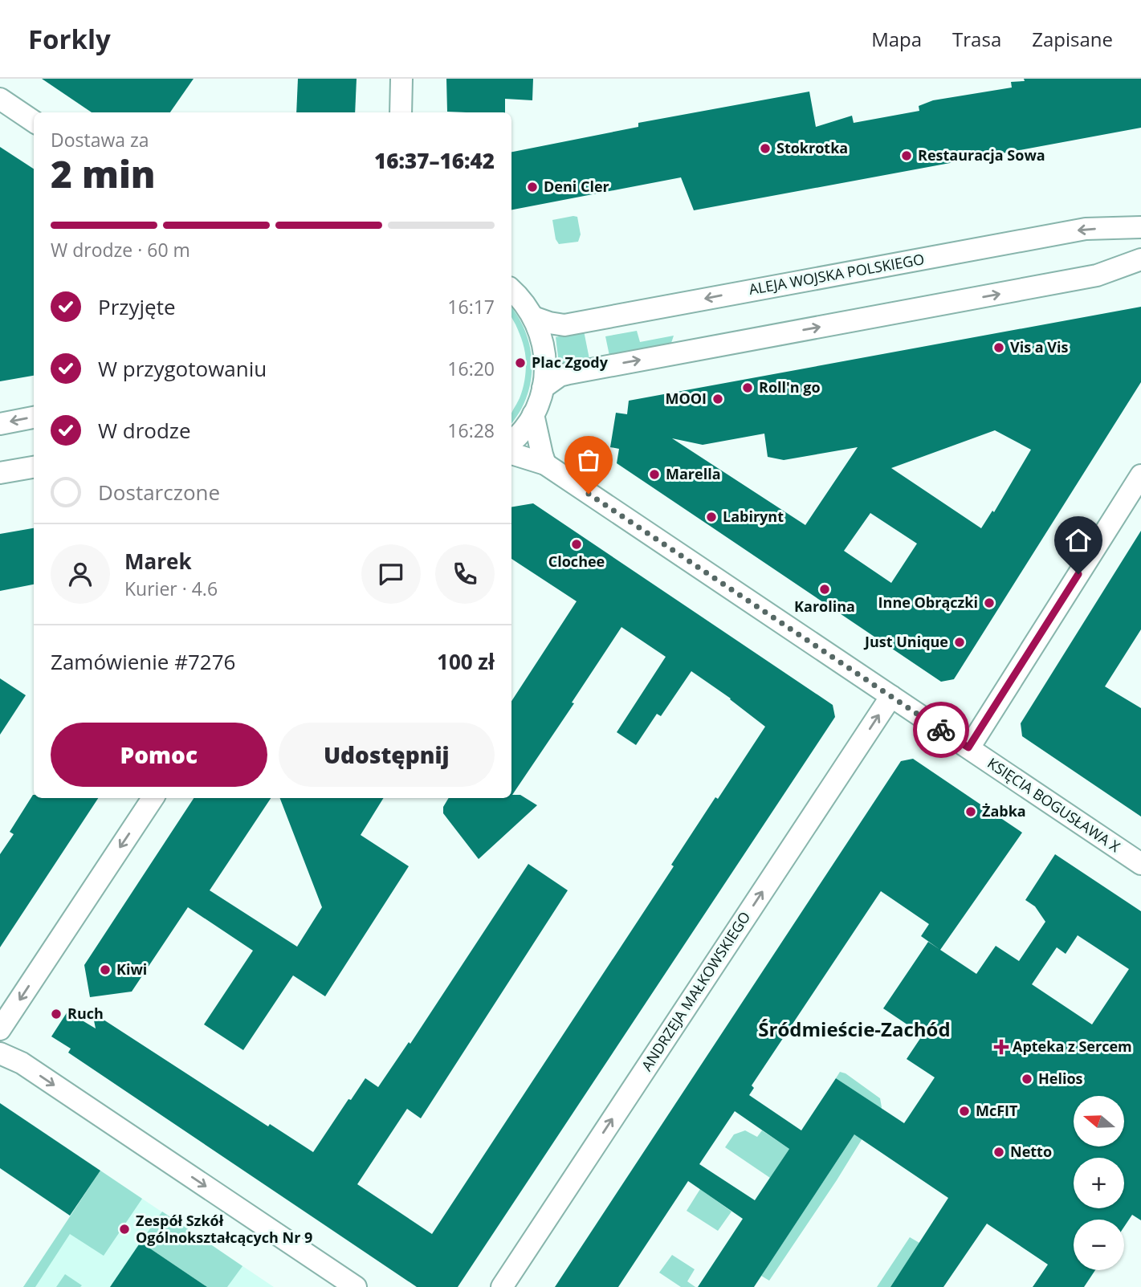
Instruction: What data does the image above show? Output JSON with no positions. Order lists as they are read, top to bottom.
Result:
{
  "streets": {
    "street": ["ALEJA WOJSKA POLSKIEGO", "KSIĘCIA BOGUSŁAWA X", "ANDRZEJA MAŁKOWSKIEGO"]
  },
  "crossings": [
    ["KSIĘCIA BOGUSŁAWA X", "ANDRZEJA MAŁKOWSKIEGO"]
  ],
  "one_way": ["ANDRZEJA MAŁKOWSKIEGO"],
  "districts": ["Śródmieście-Zachód"],
  "places": {
    "other": [
      "Stokrotka",
      "Restauracja Sowa",
      "Deni Cler",
      "Vis a Vis",
      "Plac Zgody",
      "Roll'n go",
      "MOOI",
      "Marella",
      "Labirynt",
      "Clochee",
      "Karolina",
      "Inne Obrączki",
      "Just Unique",
      "Żabka",
      "Kiwi",
      "Ruch",
      "Helios",
      "McFIT",
      "Netto",
      "Zespół Szkół Ogólnokształcących Nr 9"
    ],
    "health": ["Apteka z Sercem"]
  },
  "north": "left",
  "page": {
    "header": "Forkly",
    "nav": ["Mapa", "Trasa", "Zapisane"],
    "heading": ["2 min", "Dostawa za", "16:37–16:42"],
    "panel": [
      "Marek",
      "Kurier · 4.6",
      "Zamówienie #7276",
      "100 zł"
    ],
    "bar": "W drodze · 60 m",
    "list": [
      ["Przyjęte", "16:17"],
      ["W przygotowaniu", "16:20"],
      ["W drodze", "16:28"],
      "Dostarczone"
    ],
    "buttons": ["Pomoc", "Udostępnij"],
    "map_buttons": ["+", "−"]
  }
}
